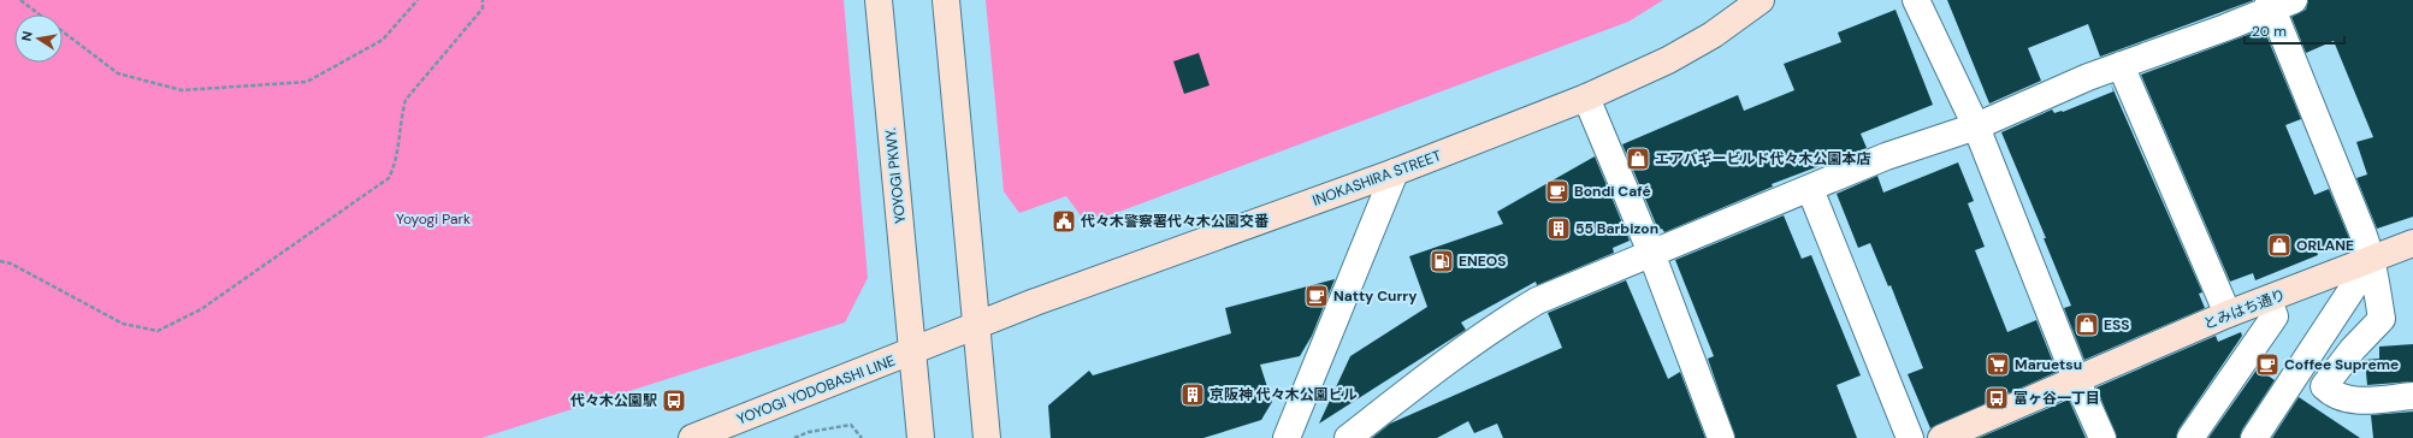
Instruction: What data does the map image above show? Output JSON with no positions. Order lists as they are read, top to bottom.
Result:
{
  "streets": {
    "street": [
      "YOYOGI PKWY.",
      "INOKASHIRA STREET",
      "とみはち通り",
      "YOYOGI YODOBASHI LINE"
    ]
  },
  "crossings": [
    ["YOYOGI PKWY.", "INOKASHIRA STREET"],
    ["YOYOGI PKWY.", "YOYOGI YODOBASHI LINE"],
    ["INOKASHIRA STREET", "YOYOGI YODOBASHI LINE"]
  ],
  "parks": ["Yoyogi Park"],
  "places": {
    "shop": ["エアバギービルド代々木公園本店", "ORLANE", "ESS"],
    "cafe": ["Bondi Café", "Natty Curry", "Coffee Supreme"],
    "public building": ["代々木警察署代々木公園交番"],
    "building": ["55 Barbizon", "京阪神 代々木公園ビル"],
    "fuel station": ["ENEOS"],
    "supermarket": ["Maruetsu"],
    "bus stop": ["富ヶ谷一丁目", "代々木公園駅"]
  },
  "scale_bar": "20 m",
  "north": "left"
}
